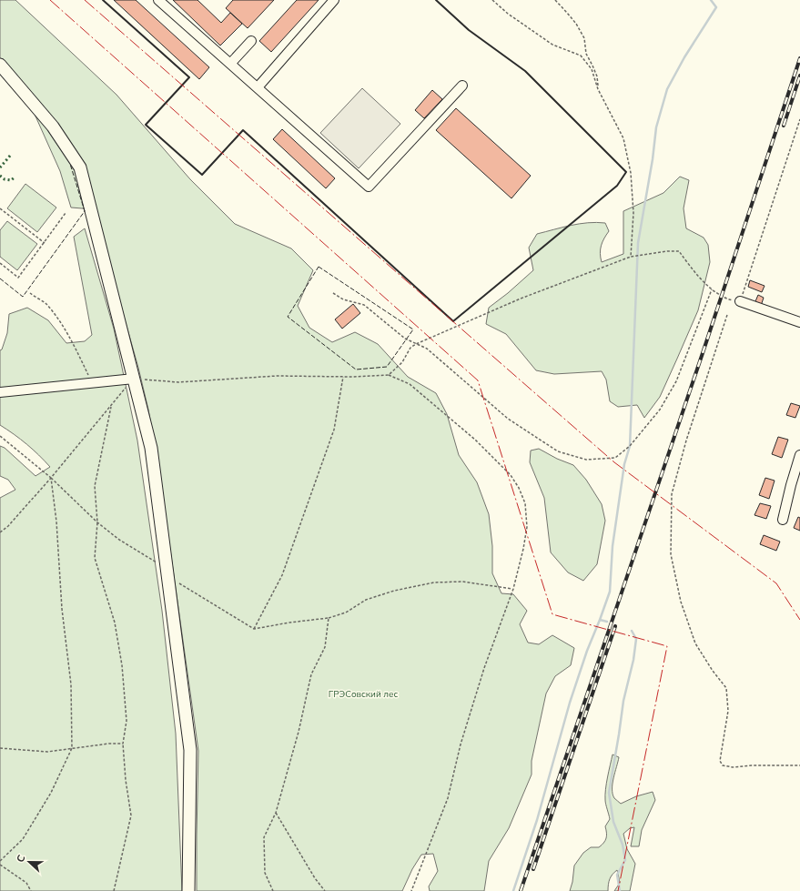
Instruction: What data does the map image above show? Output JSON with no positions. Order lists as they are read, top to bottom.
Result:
{
  "parks": ["ГРЭСовский лес"],
  "north": "left"
}
